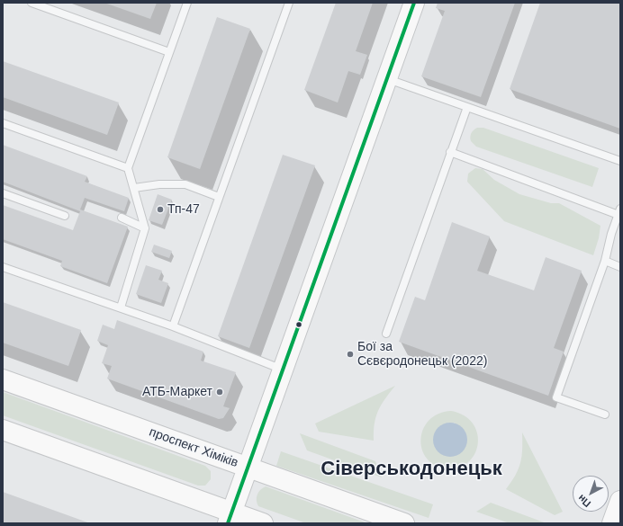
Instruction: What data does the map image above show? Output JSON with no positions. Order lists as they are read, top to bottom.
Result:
{
  "streets": {
    "main road": ["проспект Хіміків"]
  },
  "districts": ["Сіверськодонецьк"],
  "places": ["Тп-47", "Бої за Сєвєродонецьк (2022)", "АТБ-Маркет"],
  "north": "bottom left"
}
